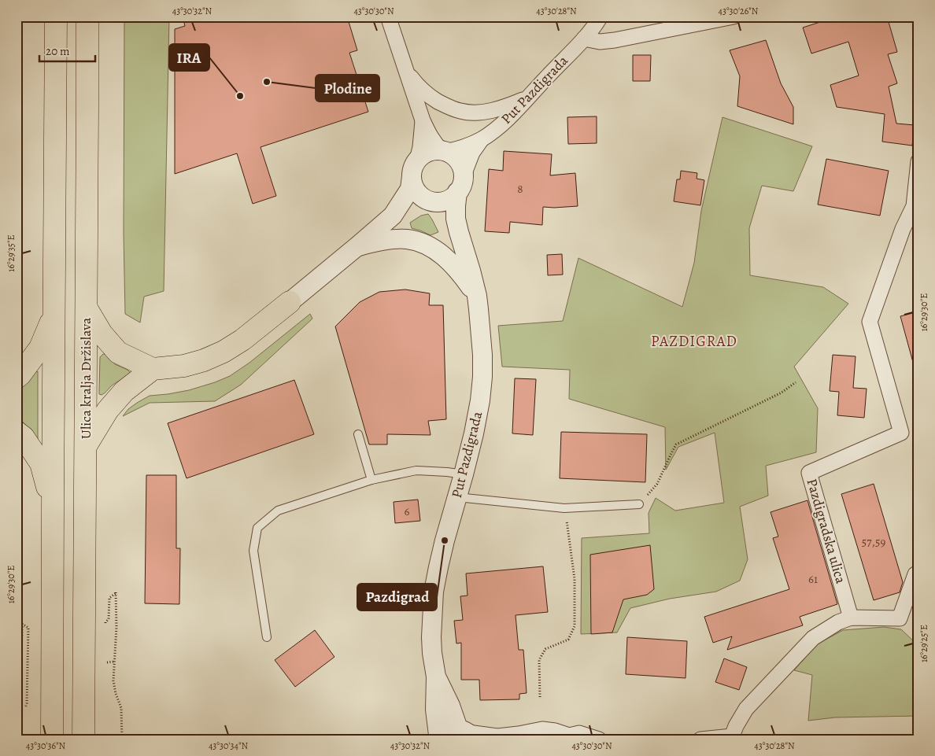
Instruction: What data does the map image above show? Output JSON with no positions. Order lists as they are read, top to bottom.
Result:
{
  "streets": {
    "highway": ["Ulica kralja Držislava"],
    "street": ["Put Pazdigrada", "Pazdigradska ulica"]
  },
  "districts": ["PAZDIGRAD"],
  "places": ["Plodine", "IRA", "Pazdigrad"],
  "house_numbers": [
    "8",
    "6",
    "57,59",
    "61"
  ],
  "scale_bar": "20 m",
  "coordinates": [
    "43°30'32\"N",
    "43°30'30\"N",
    "43°30'28\"N",
    "43°30'26\"N",
    "16°29'35\"E",
    "16°29'30\"E",
    "16°29'25\"E",
    "43°30'36\"N",
    "43°30'34\"N"
  ]
}
